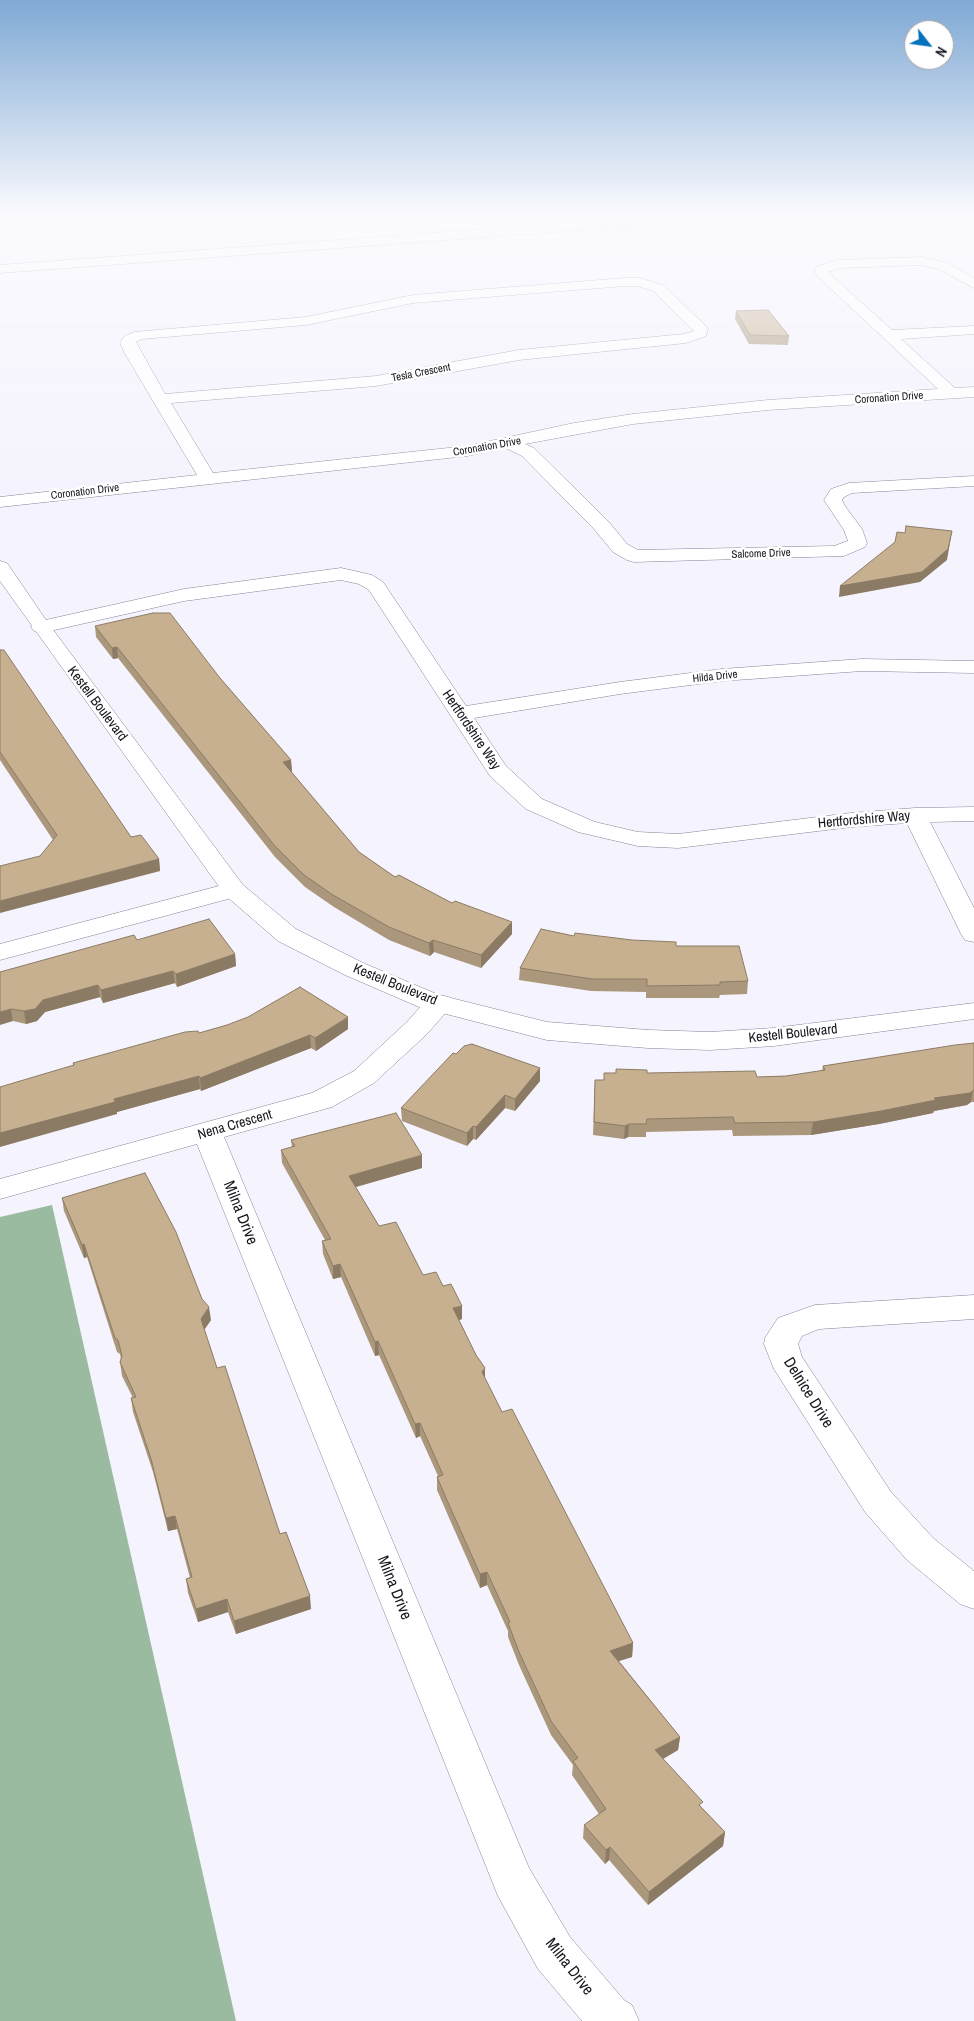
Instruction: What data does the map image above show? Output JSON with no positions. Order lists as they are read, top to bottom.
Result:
{
  "streets": {
    "street": [
      "Tesla Crescent",
      "Coronation Drive",
      "Salcome Drive",
      "Hilda Drive",
      "Kestell Boulevard",
      "Hertfordshire Way",
      "Nena Crescent",
      "Milna Drive",
      "Delnice Drive"
    ]
  },
  "crossings": [
    ["Tesla Crescent", "Coronation Drive"],
    ["Coronation Drive", "Salcome Drive"],
    ["Hilda Drive", "Hertfordshire Way"],
    ["Kestell Boulevard", "Hertfordshire Way"],
    ["Kestell Boulevard", "Nena Crescent"],
    ["Nena Crescent", "Milna Drive"]
  ],
  "north": "bottom right"
}
